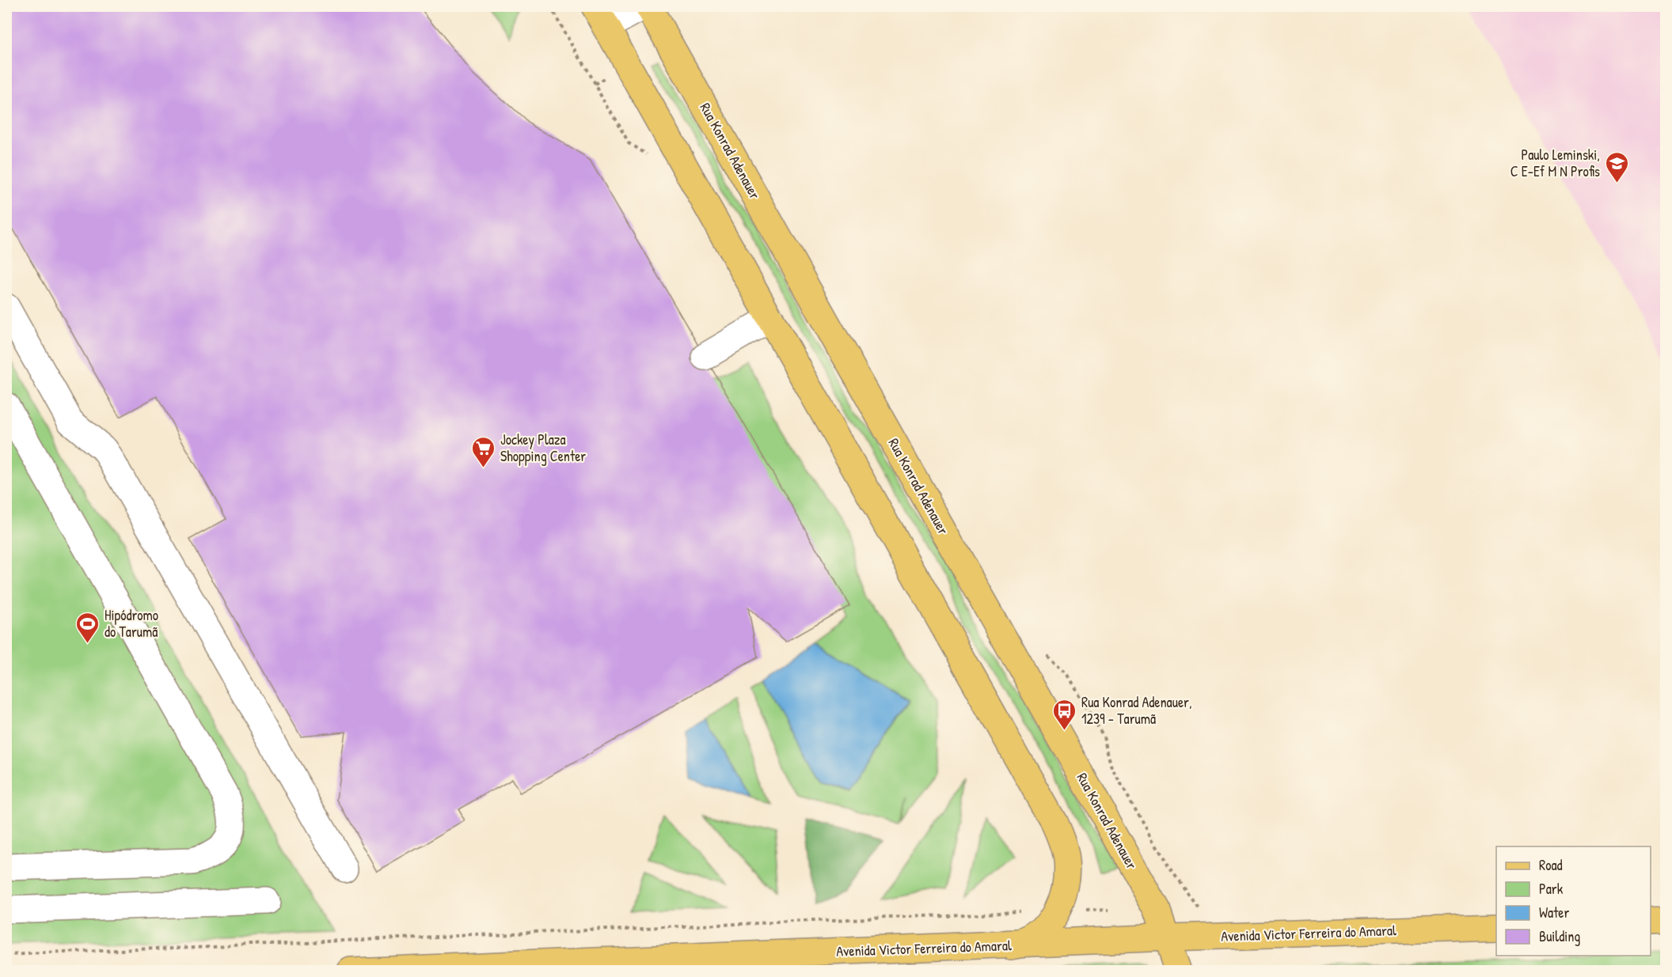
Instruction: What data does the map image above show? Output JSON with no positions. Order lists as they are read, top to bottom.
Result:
{
  "streets": {
    "main road": ["Rua Konrad Adenauer", "Avenida Victor Ferreira do Amaral"]
  },
  "crossings": [
    ["Rua Konrad Adenauer", "Avenida Victor Ferreira do Amaral"]
  ],
  "places": {
    "school or university": ["Paulo Leminski, C E-Ef M N Profis"],
    "supermarket": ["Jockey Plaza Shopping Center"],
    "sports": ["Hipódromo do Tarumã"],
    "bus stop": ["Rua Konrad Adenauer, 1239 - Tarumã"]
  },
  "legend": [
    "Road",
    "Park",
    "Water",
    "Building"
  ]
}
